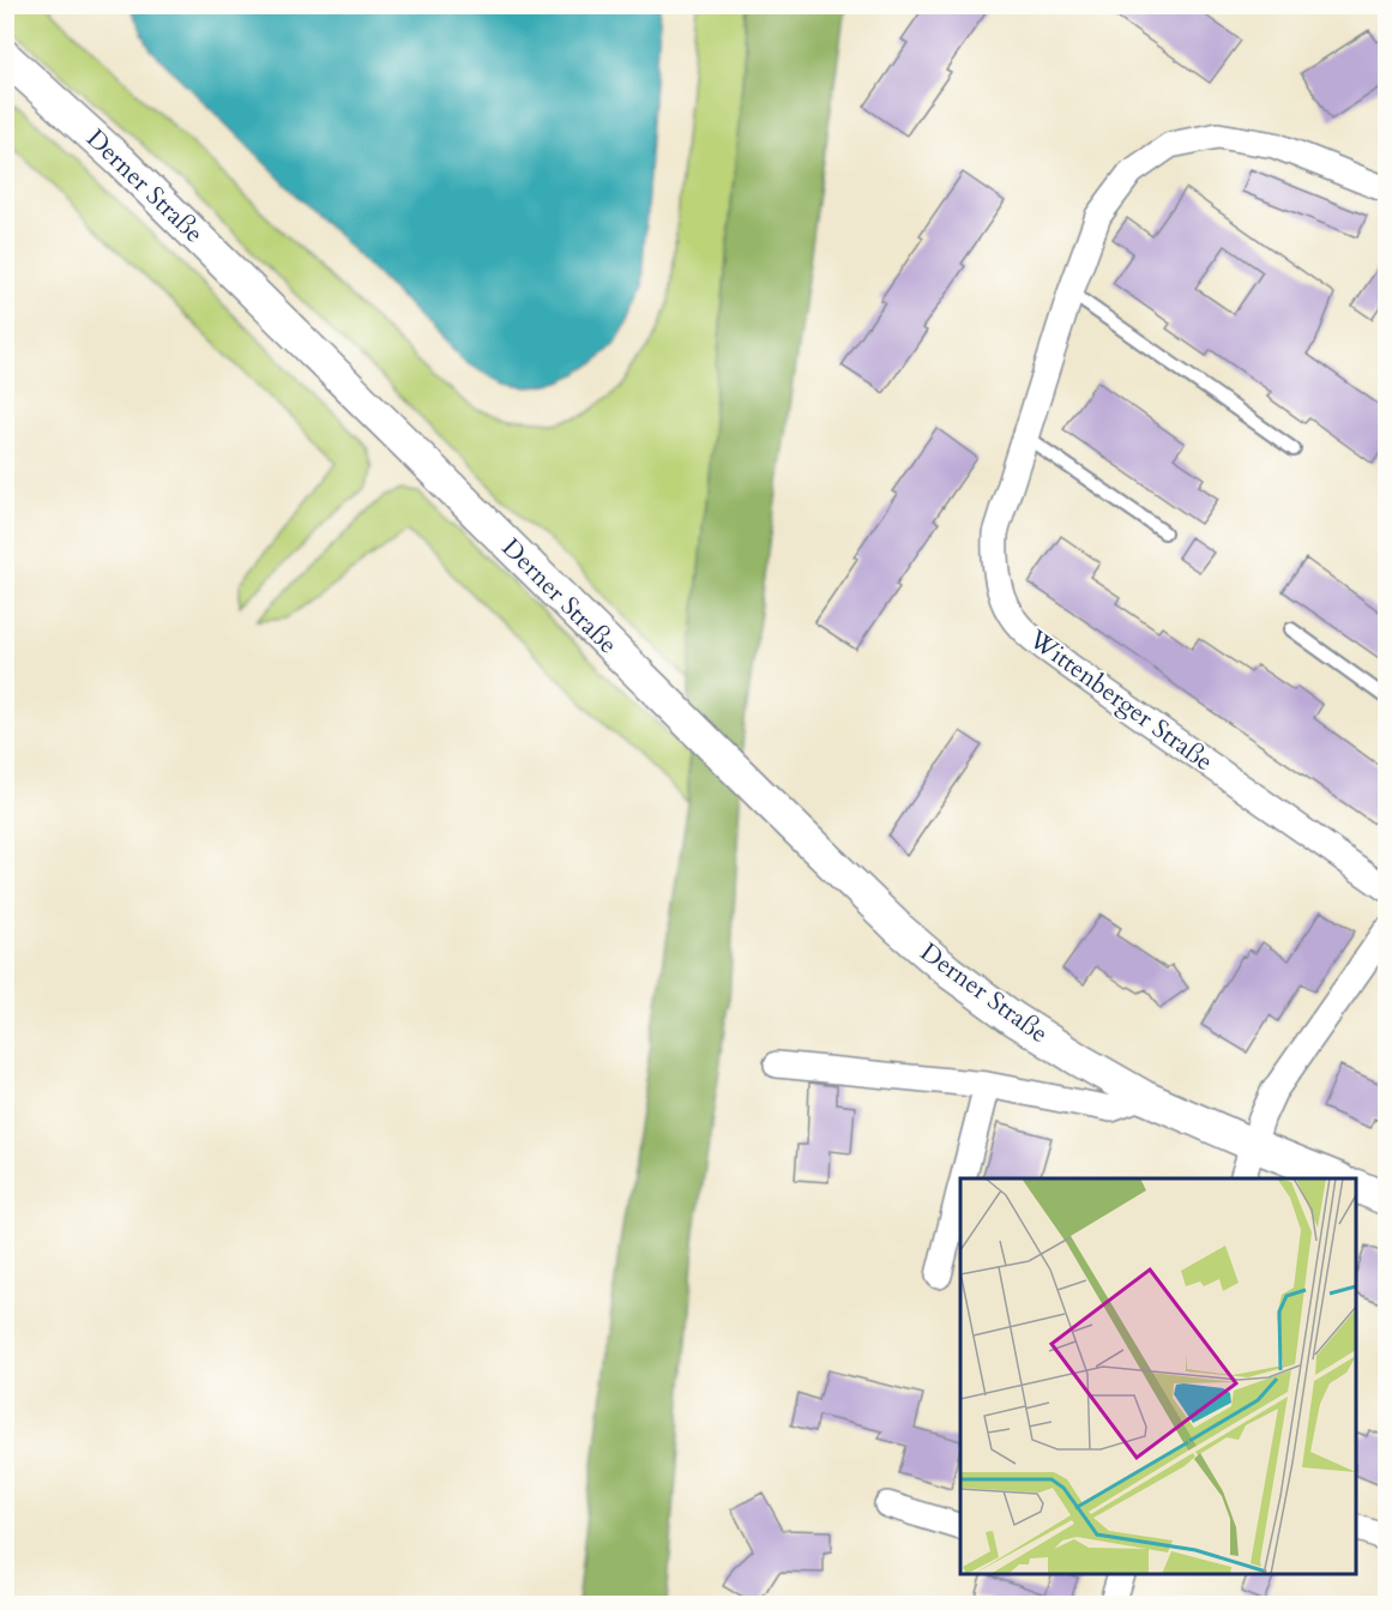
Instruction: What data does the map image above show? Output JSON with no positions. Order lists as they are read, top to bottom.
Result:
{
  "streets": {
    "street": ["Derner Straße", "Wittenberger Straße"]
  }
}
